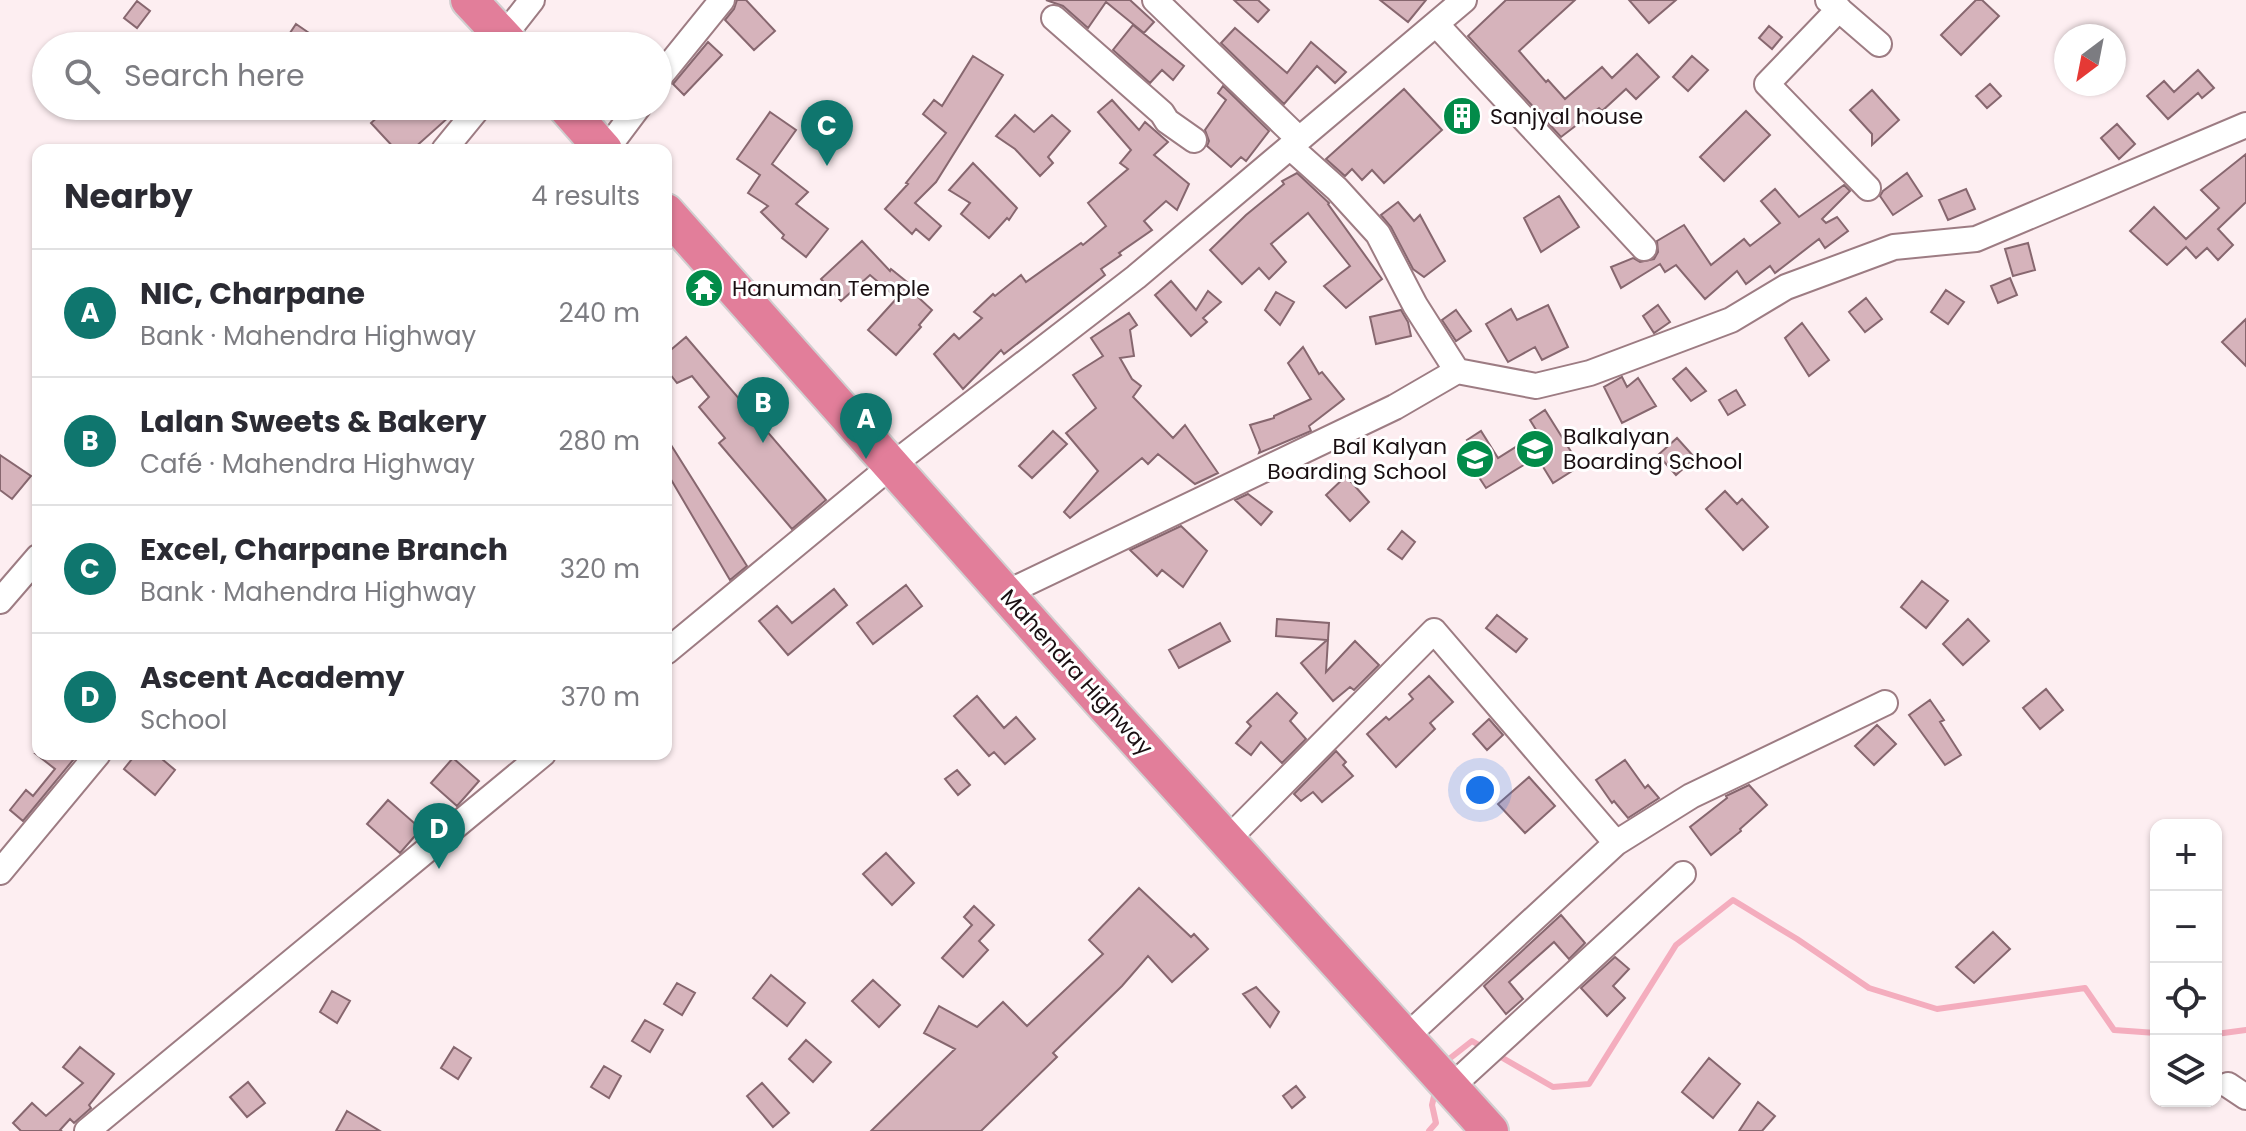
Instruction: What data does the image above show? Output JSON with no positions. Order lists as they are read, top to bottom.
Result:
{
  "streets": {
    "highway": ["Mahendra Highway"]
  },
  "places": {
    "building": ["Sanjyal house"],
    "temple": ["Hanuman Temple"],
    "school or university": ["Balkalyan Boarding School", "Bal Kalyan Boarding School"]
  },
  "north": "bottom left",
  "page": {
    "search": "Search here",
    "pins": [
      "C",
      "B",
      "A",
      "D"
    ],
    "heading": ["Nearby", "4 results"],
    "list": [
      {
        "mark": "A",
        "name": "NIC, Charpane",
        "note": "Bank · Mahendra Highway",
        "value": "240 m"
      },
      {
        "mark": "B",
        "name": "Lalan Sweets & Bakery",
        "note": "Café · Mahendra Highway",
        "value": "280 m"
      },
      {
        "mark": "C",
        "name": "Excel, Charpane Branch",
        "note": "Bank · Mahendra Highway",
        "value": "320 m"
      },
      {
        "mark": "D",
        "name": "Ascent Academy",
        "note": "School",
        "value": "370 m"
      }
    ],
    "map_buttons": ["+", "−"]
  }
}
